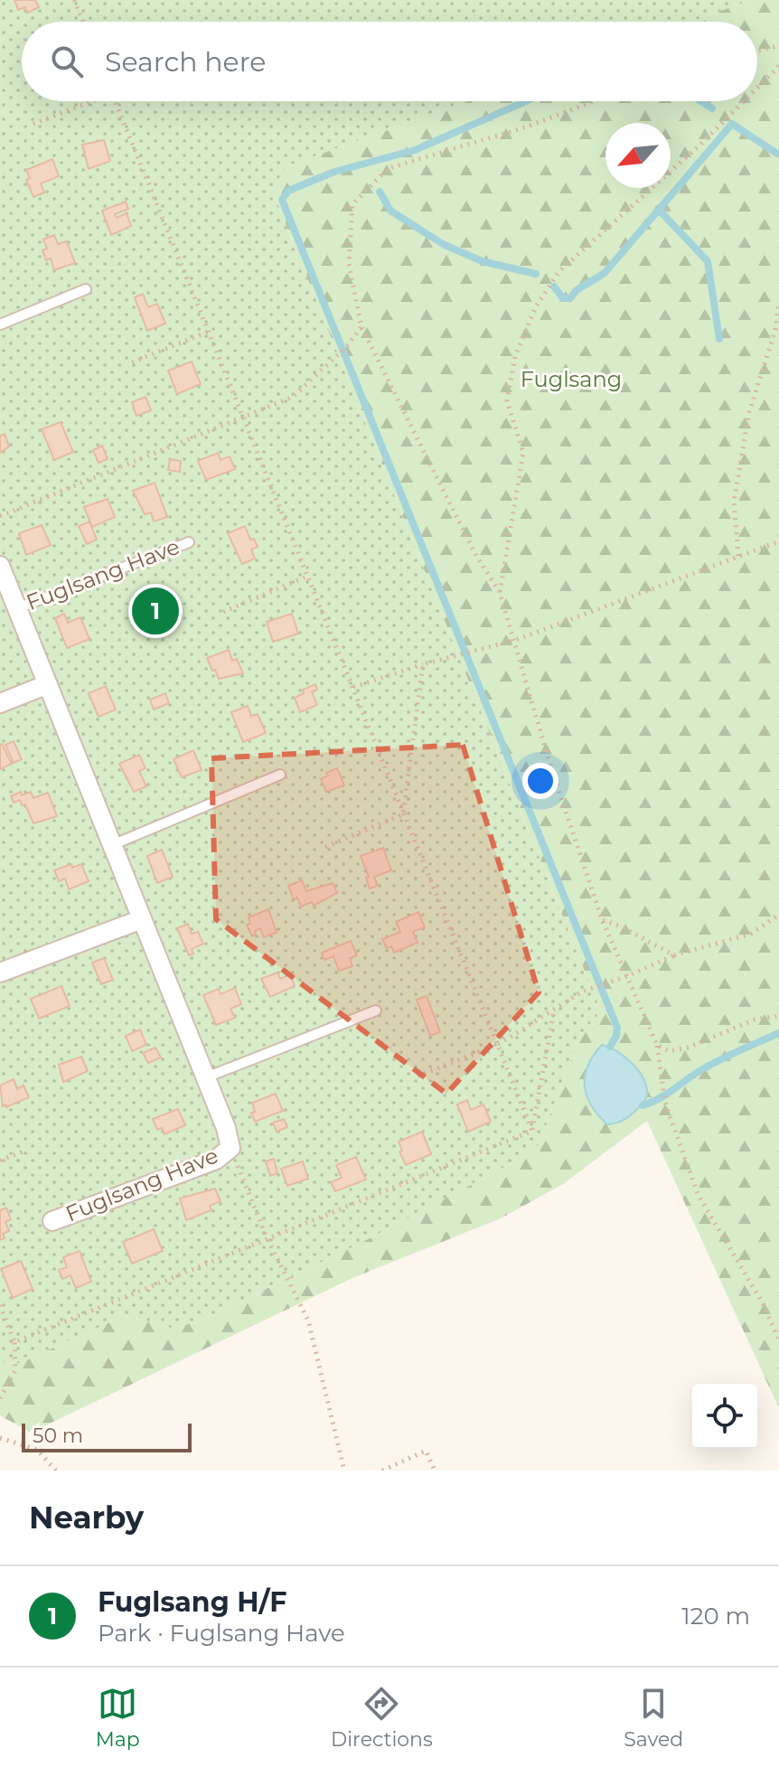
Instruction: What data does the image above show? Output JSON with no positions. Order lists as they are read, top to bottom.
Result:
{
  "streets": {
    "street": ["Fuglsang Have"]
  },
  "parks": ["Fuglsang"],
  "scale_bar": "50 m",
  "north": "bottom left",
  "page": {
    "search": "Search here",
    "pins": "1",
    "scale": "50 m",
    "heading": "Nearby",
    "list": [
      {
        "mark": "1",
        "name": "Fuglsang H/F",
        "note": "Park · Fuglsang Have",
        "value": "120 m"
      }
    ],
    "nav": ["Map", "Directions", "Saved"]
  }
}
